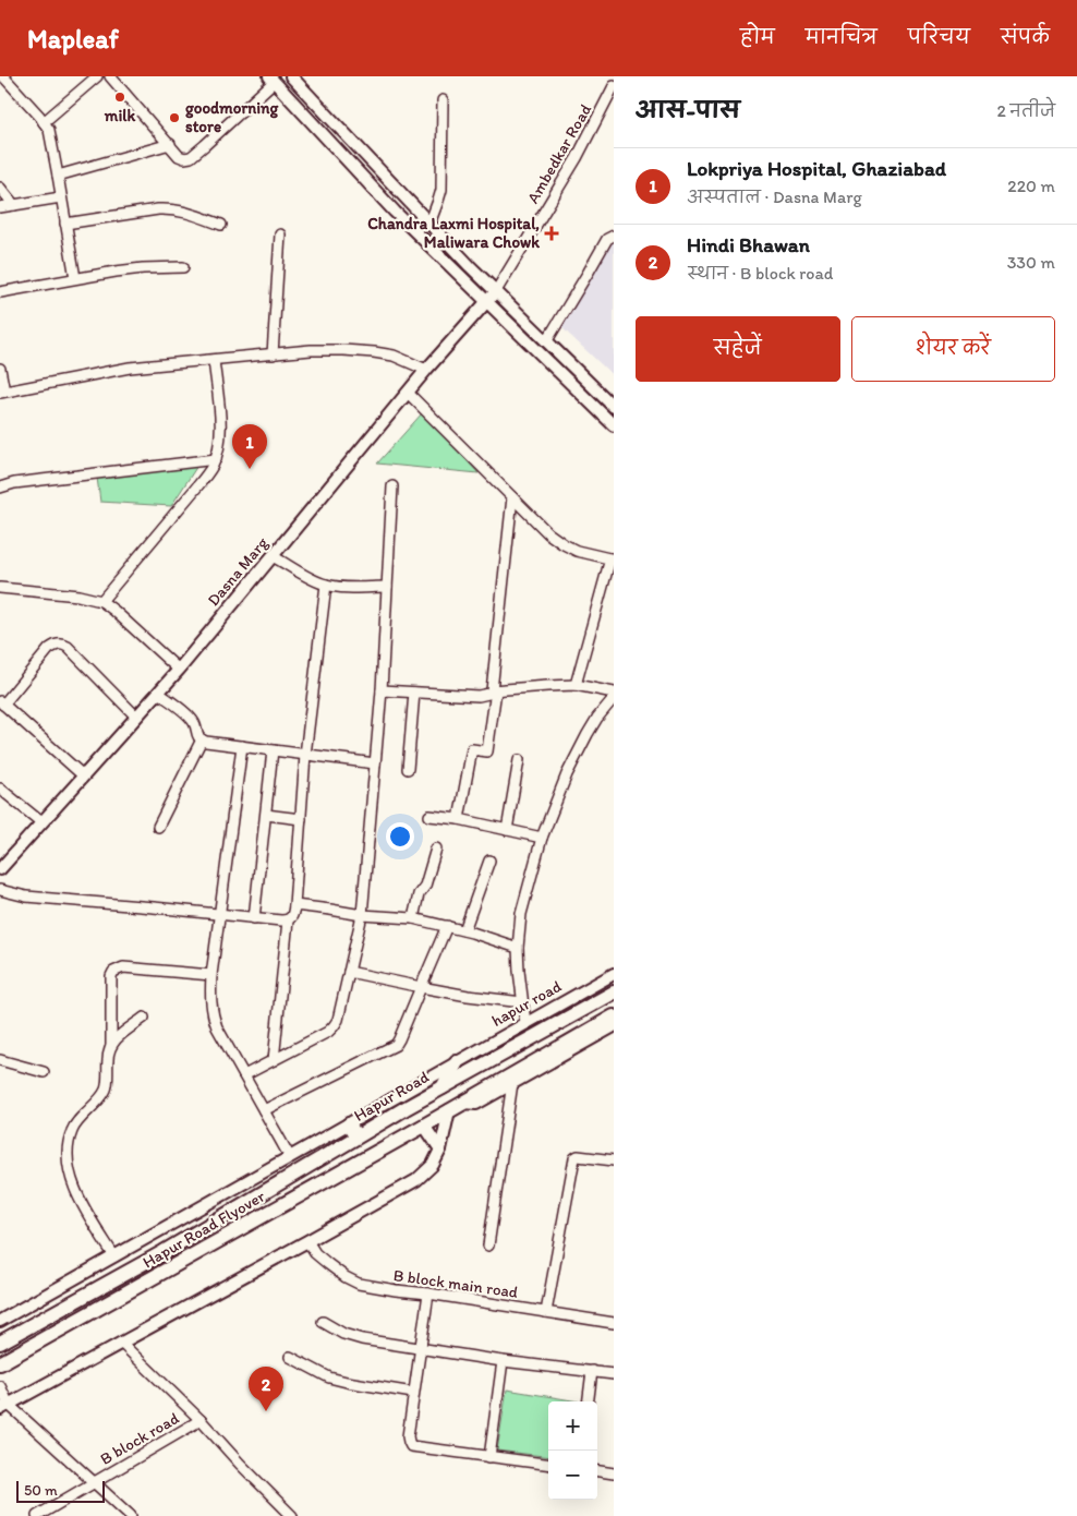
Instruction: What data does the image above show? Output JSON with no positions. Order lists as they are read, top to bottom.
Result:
{
  "streets": {
    "main road": ["Hapur Road", "Hapur Road Flyover"],
    "street": [
      "Ambedkar Road",
      "Dasna Marg",
      "hapur road",
      "B block main road",
      "B block road"
    ]
  },
  "crossings": [
    ["Ambedkar Road", "Dasna Marg"],
    ["Hapur Road", "Hapur Road Flyover"]
  ],
  "places": {
    "other": ["milk", "goodmorning store"],
    "health": ["Chandra Laxmi Hospital, Maliwara Chowk"]
  },
  "scale_bar": "50 m",
  "page": {
    "header": "Mapleaf",
    "nav": [
      "होम",
      "मानचित्र",
      "परिचय",
      "संपर्क"
    ],
    "heading": ["आस-पास", "2 नतीजे"],
    "list": [
      {
        "mark": "1",
        "name": "Lokpriya Hospital, Ghaziabad",
        "note": "अस्पताल · Dasna Marg",
        "value": "220 m"
      },
      {
        "mark": "2",
        "name": "Hindi Bhawan",
        "note": "स्थान · B block road",
        "value": "330 m"
      }
    ],
    "buttons": ["सहेजें", "शेयर करें"],
    "pins": ["1", "2"],
    "map_buttons": ["+", "−"],
    "scale": "50 m"
  }
}
